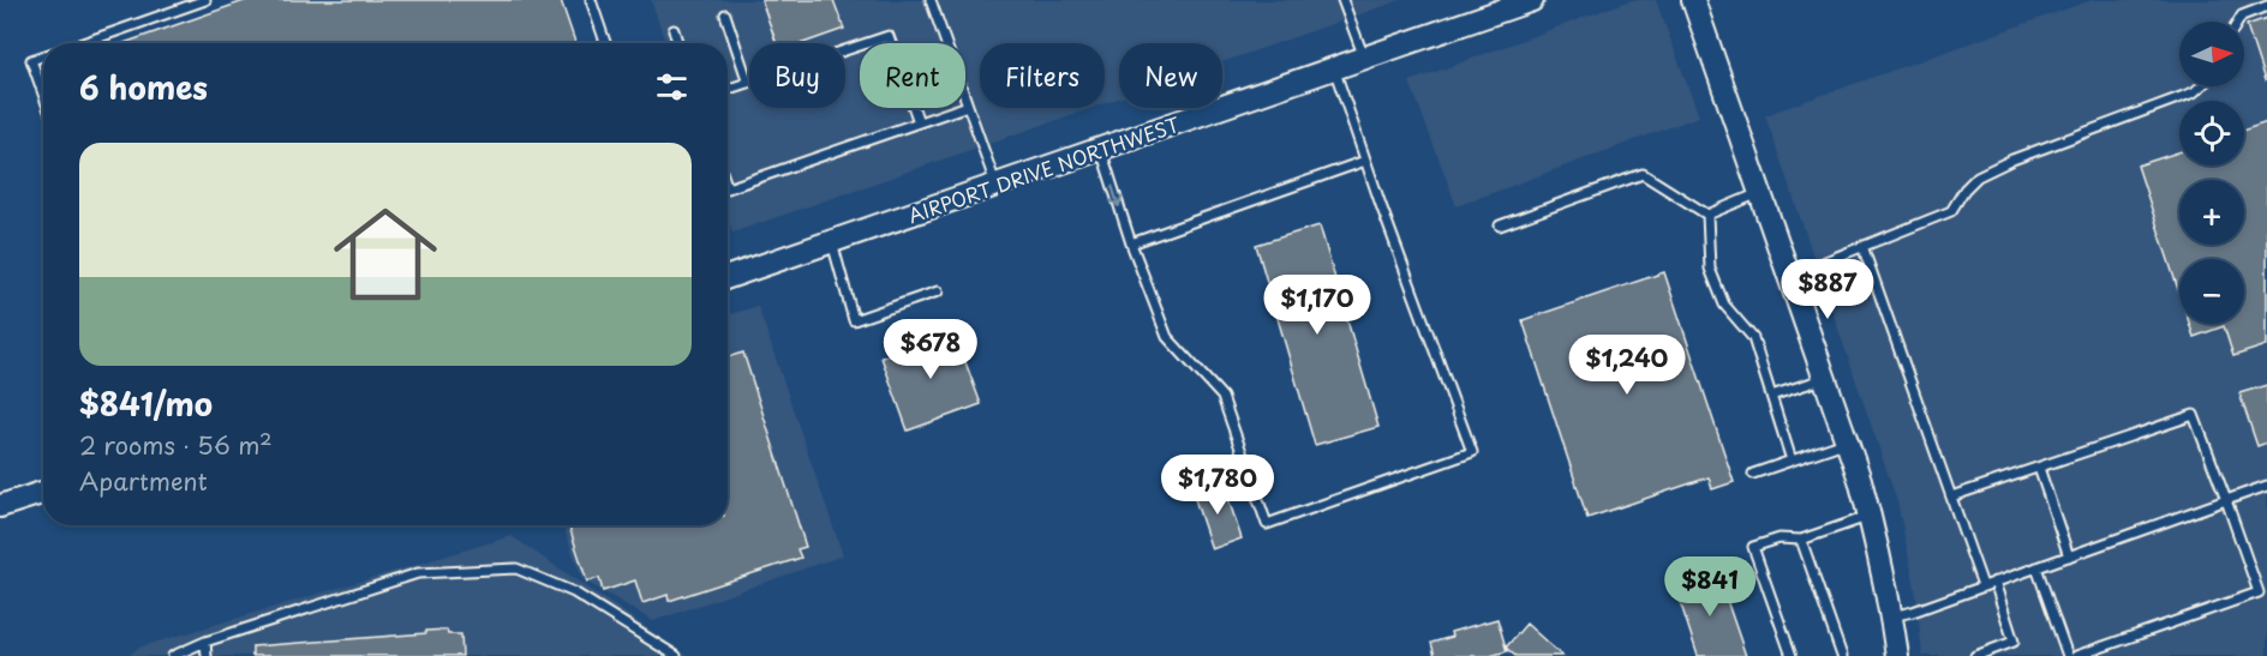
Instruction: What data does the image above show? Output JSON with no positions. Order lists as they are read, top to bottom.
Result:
{
  "streets": {
    "street": ["AIRPORT DRIVE NORTHWEST"]
  },
  "north": "right",
  "page": {
    "map_buttons": ["+", "−"],
    "chip": [
      "Buy",
      "Rent",
      "Filters",
      "New"
    ],
    "heading": "6 homes",
    "list": [
      {
        "name": "$841/mo",
        "note": "2 rooms · 56 m² · Apartment"
      }
    ],
    "price": [
      "$887",
      "$1,170",
      "$678",
      "$1,240",
      "$1,780",
      "$841"
    ]
  }
}
